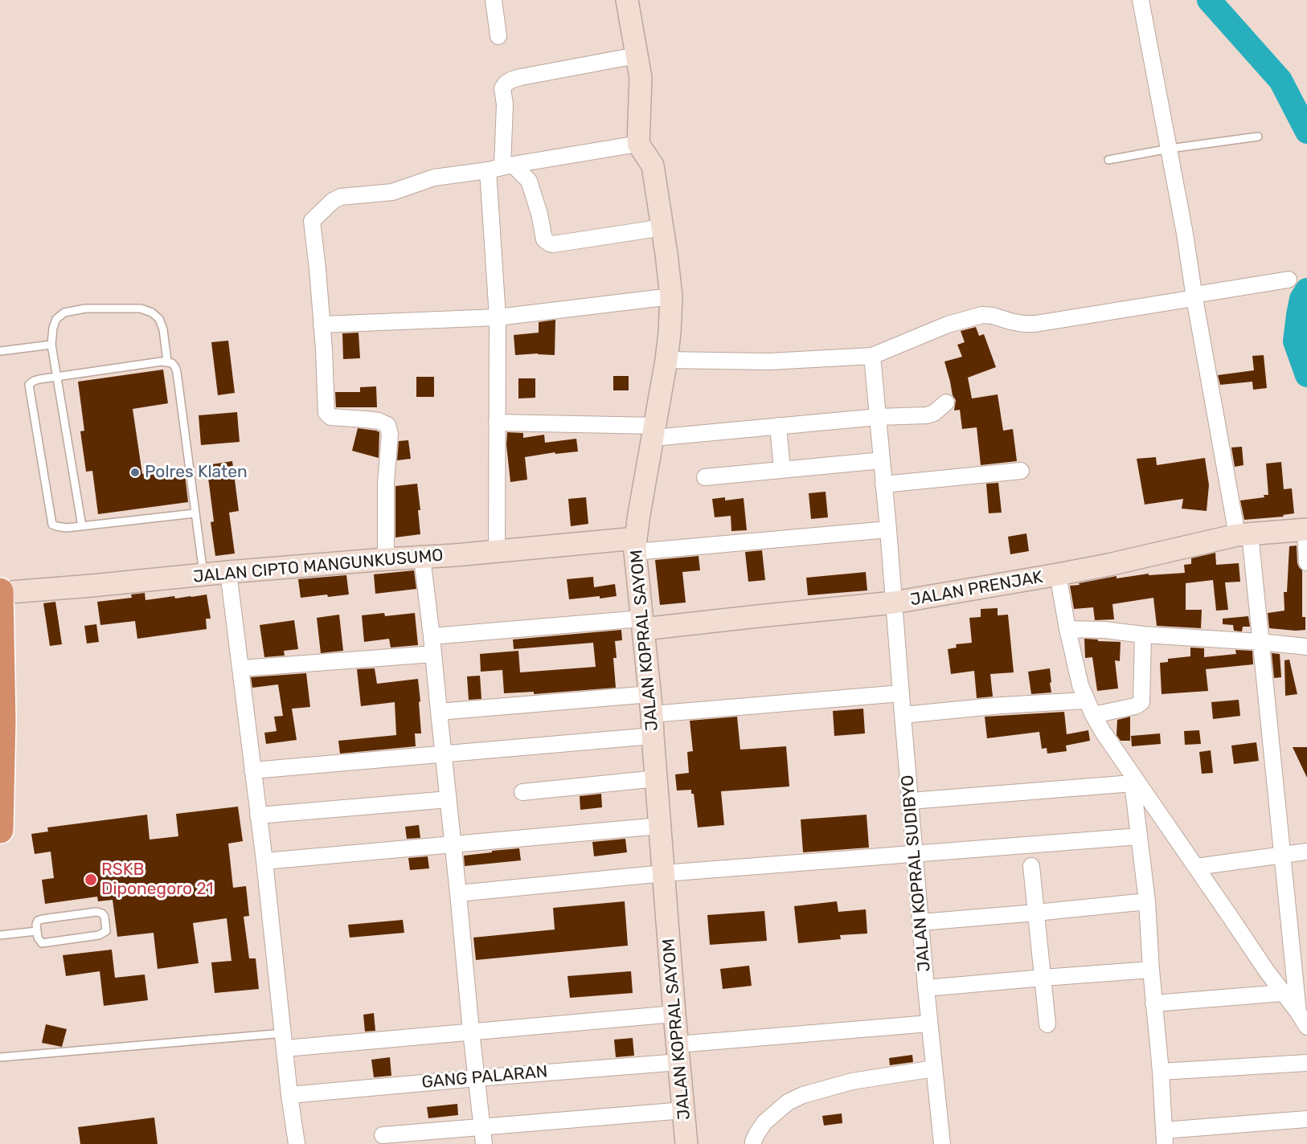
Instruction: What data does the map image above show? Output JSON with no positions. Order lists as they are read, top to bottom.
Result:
{
  "streets": {
    "street": [
      "JALAN CIPTO MANGUNKUSUMO",
      "JALAN PRENJAK",
      "JALAN KOPRAL SAYOM",
      "JALAN KOPRAL SUDIBYO",
      "GANG PALARAN"
    ]
  },
  "crossings": [
    ["JALAN CIPTO MANGUNKUSUMO", "JALAN KOPRAL SAYOM"],
    ["JALAN PRENJAK", "JALAN KOPRAL SAYOM"],
    ["JALAN PRENJAK", "JALAN KOPRAL SUDIBYO"],
    ["JALAN KOPRAL SAYOM", "GANG PALARAN"],
    ["JALAN KOPRAL SUDIBYO", "GANG PALARAN"]
  ],
  "places": ["Polres Klaten", "RSKB Diponegoro 21"]
}
